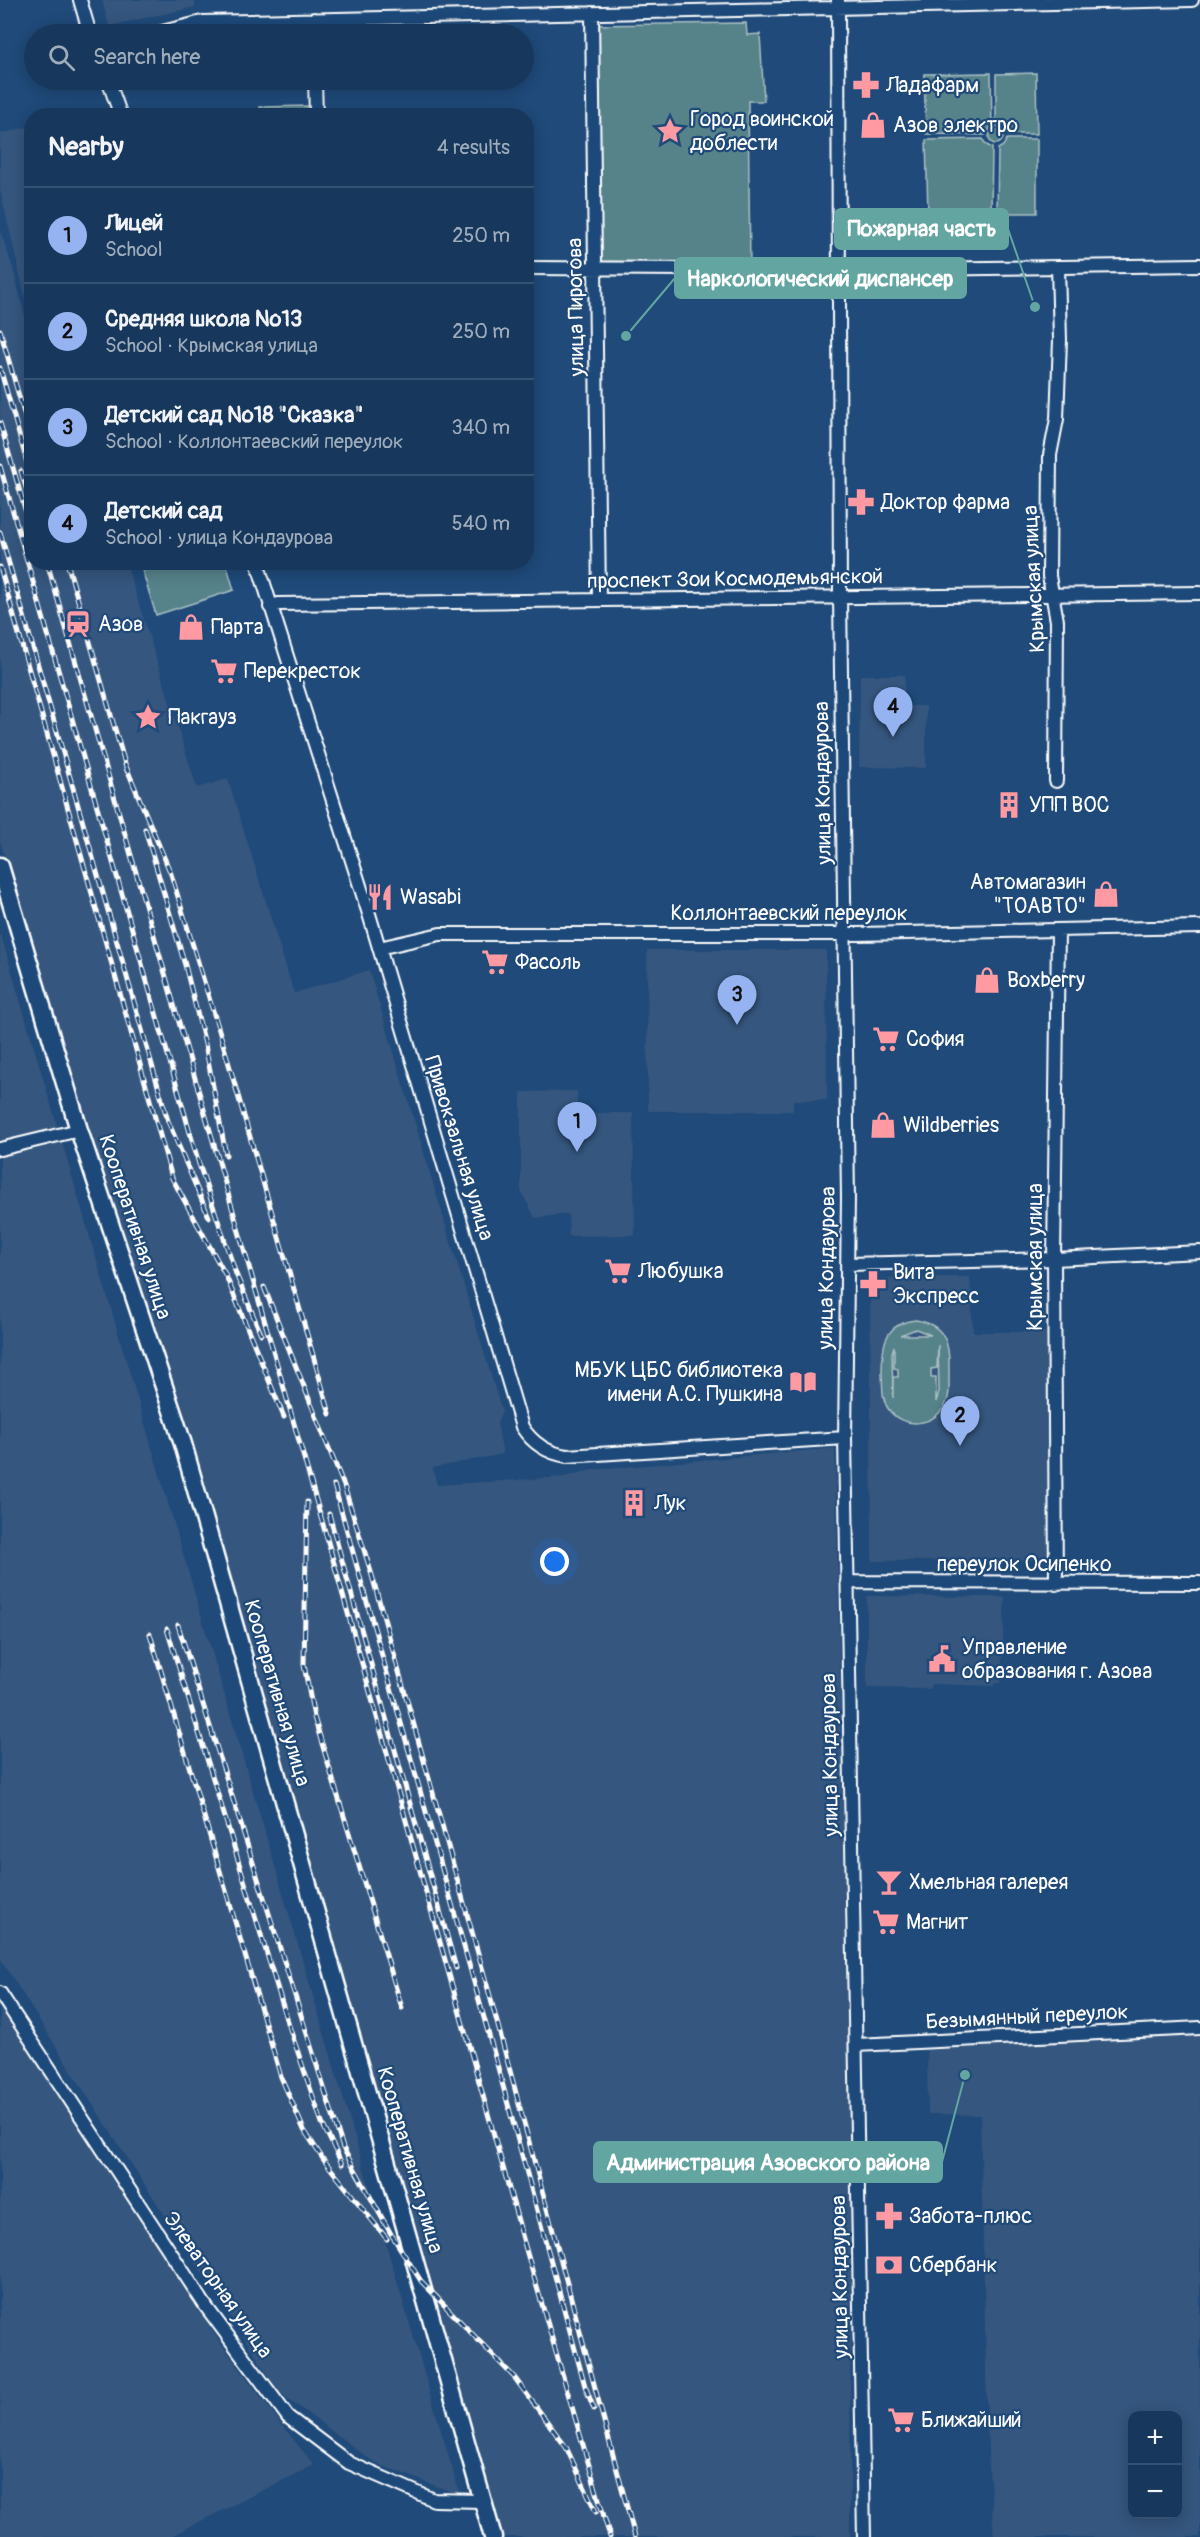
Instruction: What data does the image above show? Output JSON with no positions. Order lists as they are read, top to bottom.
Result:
{
  "streets": {
    "main road": ["Кооперативная улица"],
    "street": [
      "улица Пирогова",
      "проспект Зои Космодемьянской",
      "Крымская улица",
      "улица Кондаурова",
      "Коллонтаевский переулок",
      "Привокзальная улица",
      "переулок Осипенко",
      "Безымянный переулок",
      "Элеваторная улица"
    ]
  },
  "crossings": [
    ["улица Пирогова", "проспект Зои Космодемьянской"],
    ["проспект Зои Космодемьянской", "Крымская улица"],
    ["проспект Зои Космодемьянской", "улица Кондаурова"],
    ["проспект Зои Космодемьянской", "Привокзальная улица"],
    ["Крымская улица", "Коллонтаевский переулок"],
    ["Крымская улица", "переулок Осипенко"],
    ["улица Кондаурова", "Коллонтаевский переулок"],
    ["улица Кондаурова", "Привокзальная улица"],
    ["улица Кондаурова", "переулок Осипенко"],
    ["улица Кондаурова", "Безымянный переулок"],
    ["Коллонтаевский переулок", "Привокзальная улица"],
    ["Кооперативная улица", "Элеваторная улица"]
  ],
  "places": {
    "pharmacy": [
      "Ладафарм",
      "Доктор фарма",
      "Вита Экспресс",
      "Забота-плюс"
    ],
    "shop": [
      "Азов электро",
      "Парта",
      "Автомагазин \"ТОАВТО\"",
      "Boxberry",
      "Wildberries"
    ],
    "place": ["Город воинской доблести", "Пакгауз"],
    "other": ["Пожарная часть", "Наркологический диспансер", "Администрация Азовского района"],
    "station": ["Азов"],
    "supermarket": [
      "Перекресток",
      "Фасоль",
      "София",
      "Любушка",
      "Магнит",
      "Ближайший"
    ],
    "building": ["УПП ВОС", "Лук"],
    "restaurant": ["Wasabi"],
    "library": ["МБУК ЦБС библиотека имени А.С. Пушкина"],
    "public building": ["Управление образования г. Азова"],
    "bar": ["Хмельная галерея"],
    "bank": ["Сбербанк"]
  },
  "page": {
    "search": "Search here",
    "heading": ["Nearby", "4 results"],
    "list": [
      {
        "mark": "1",
        "name": "Лицей",
        "note": "School",
        "value": "250 m"
      },
      {
        "mark": "2",
        "name": "Средняя школа №13",
        "note": "School · Крымская улица",
        "value": "250 m"
      },
      {
        "mark": "3",
        "name": "Детский сад №18 \"Сказка\"",
        "note": "School · Коллонтаевский переулок",
        "value": "340 m"
      },
      {
        "mark": "4",
        "name": "Детский сад",
        "note": "School · улица Кондаурова",
        "value": "540 m"
      }
    ],
    "pins": [
      "4",
      "3",
      "1",
      "2"
    ],
    "map_buttons": ["+", "−"]
  }
}
